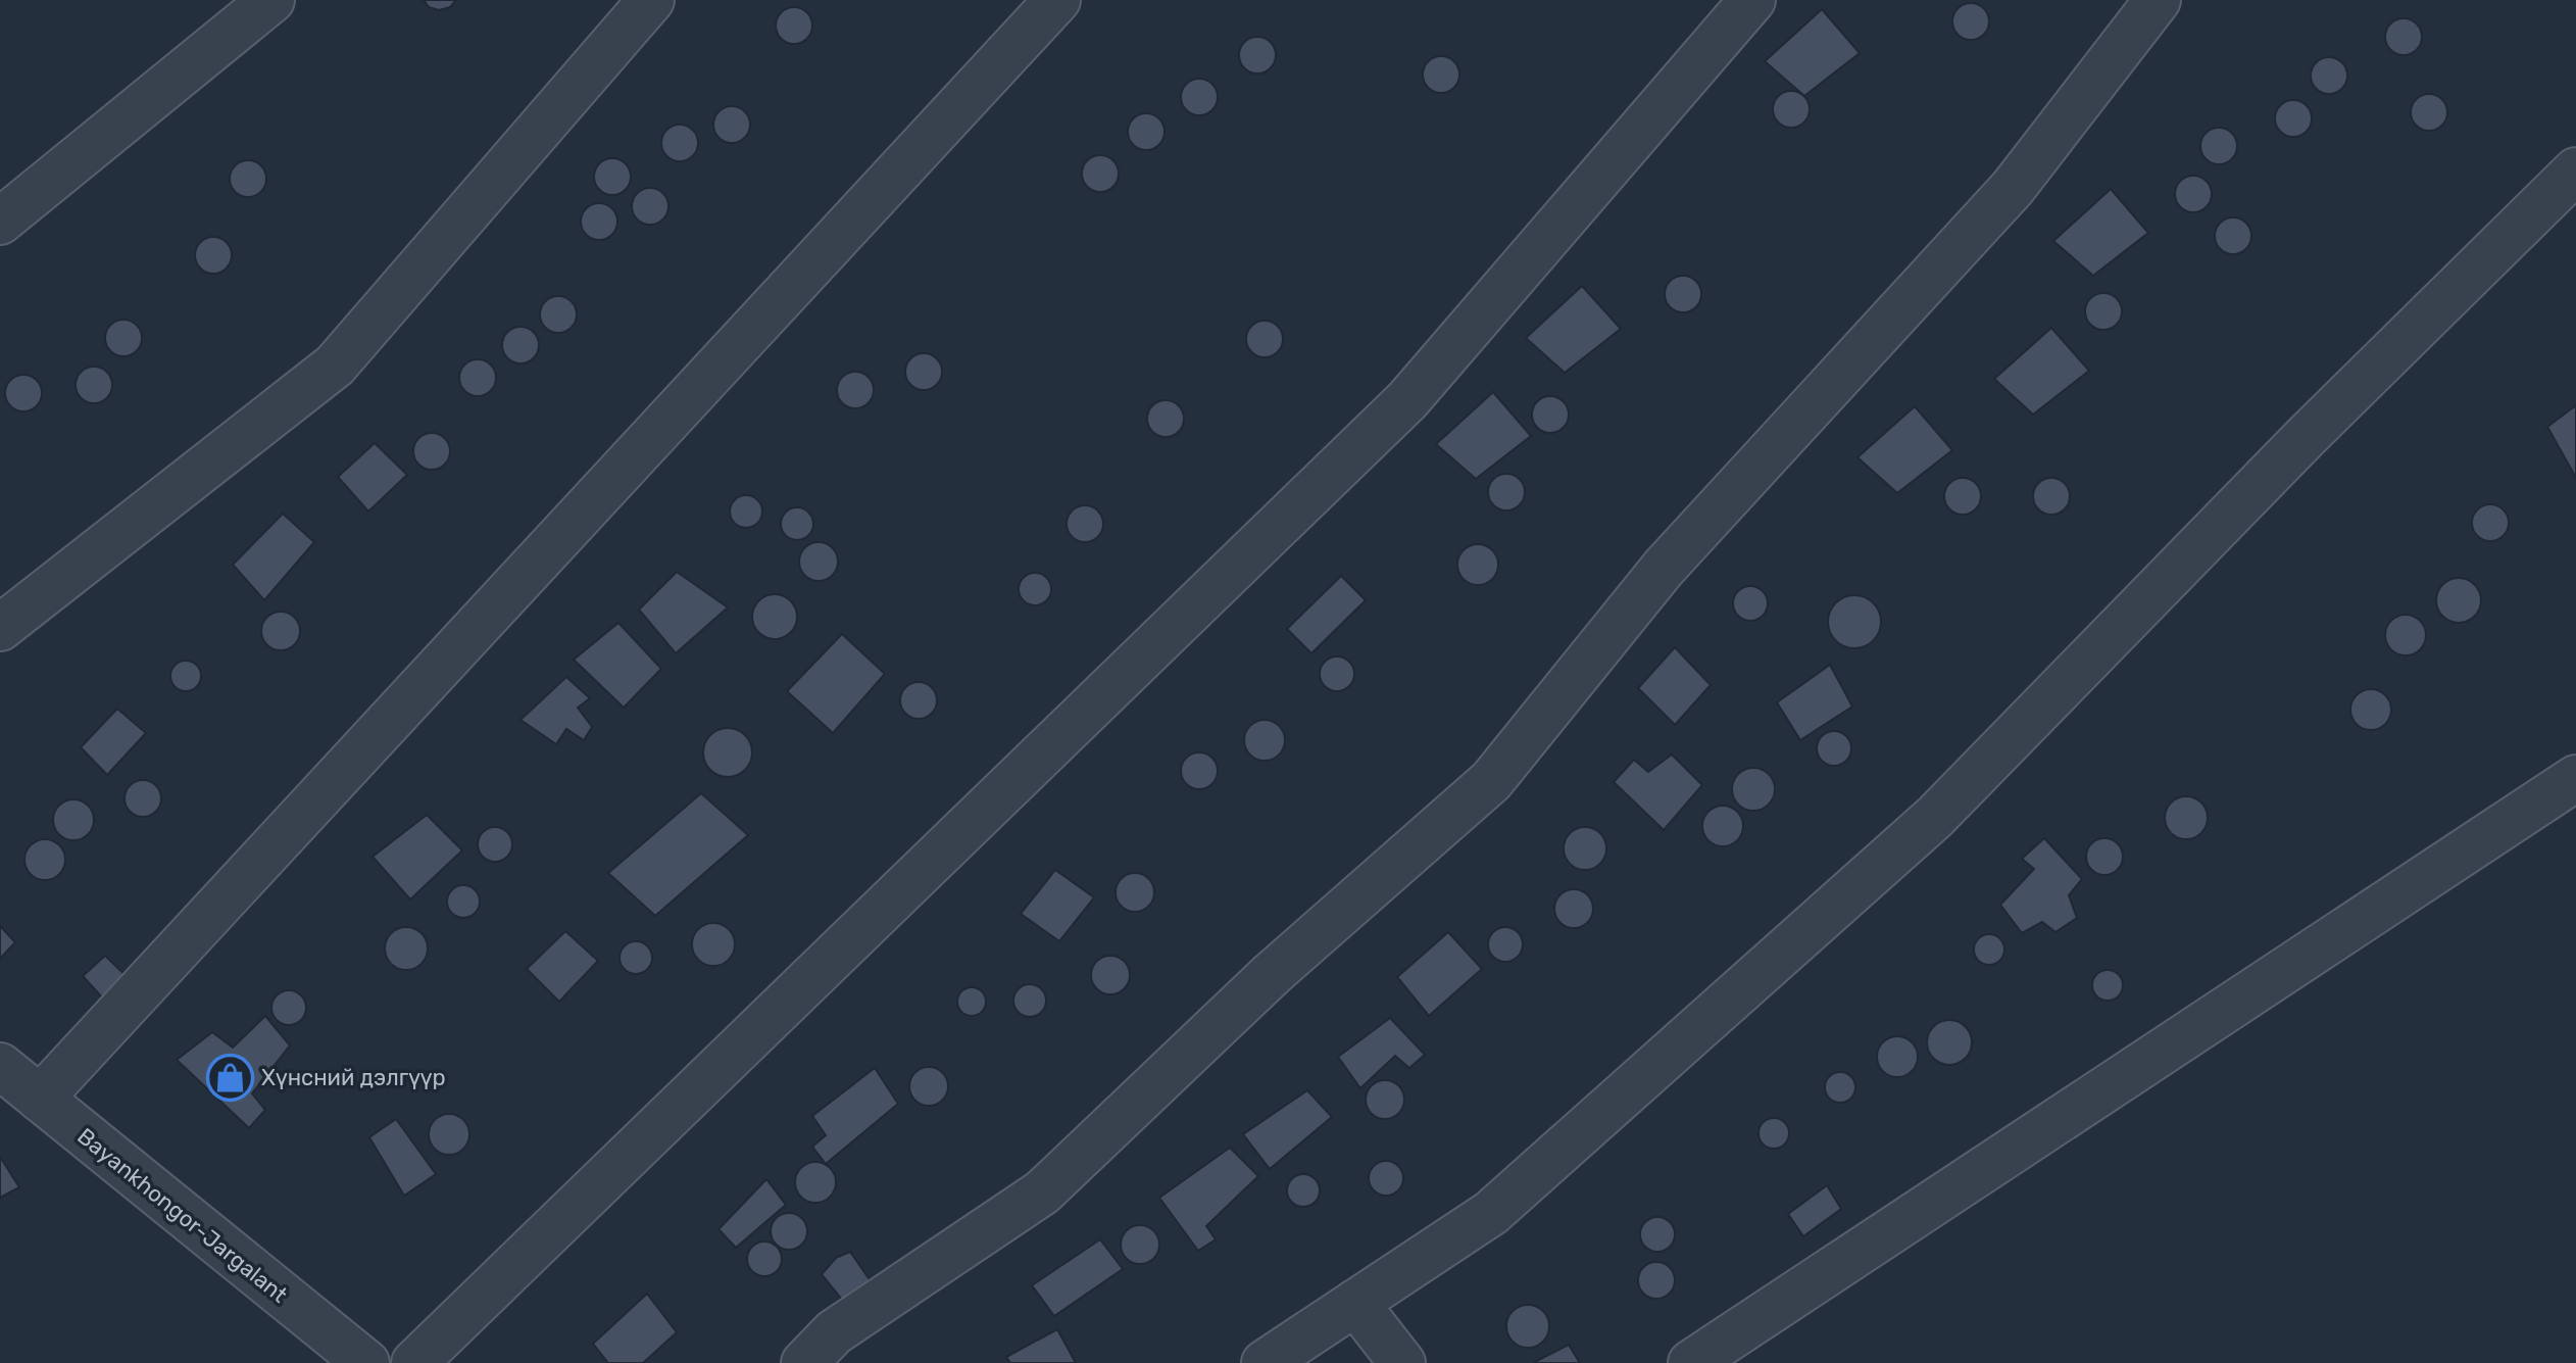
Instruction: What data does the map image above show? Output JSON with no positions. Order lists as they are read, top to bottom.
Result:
{
  "streets": {
    "street": ["Bayankhongor-Jargalant"]
  },
  "places": {
    "shop": ["Хүнсний дэлгүүр"]
  }
}
